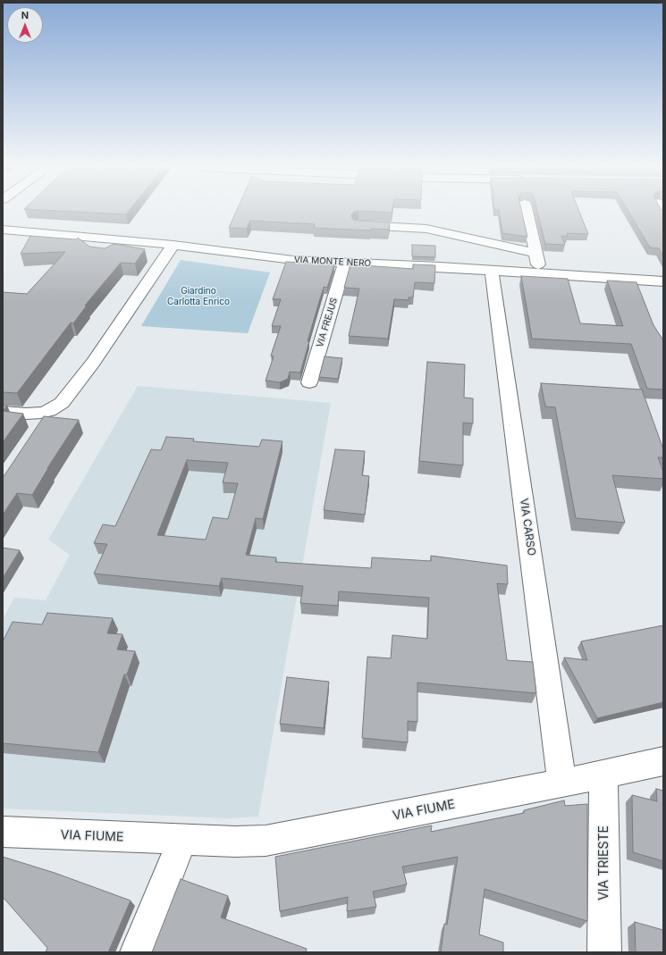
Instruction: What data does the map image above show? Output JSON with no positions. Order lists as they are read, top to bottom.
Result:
{
  "streets": {
    "street": [
      "VIA MONTE NERO",
      "VIA FREJUS",
      "VIA CARSO",
      "VIA FIUME",
      "VIA TRIESTE"
    ]
  },
  "crossings": [
    ["VIA MONTE NERO", "VIA FREJUS"],
    ["VIA MONTE NERO", "VIA CARSO"],
    ["VIA CARSO", "VIA FIUME"],
    ["VIA FIUME", "VIA TRIESTE"]
  ],
  "parks": ["Giardino Carlotta Enrico"],
  "north": "top"
}
